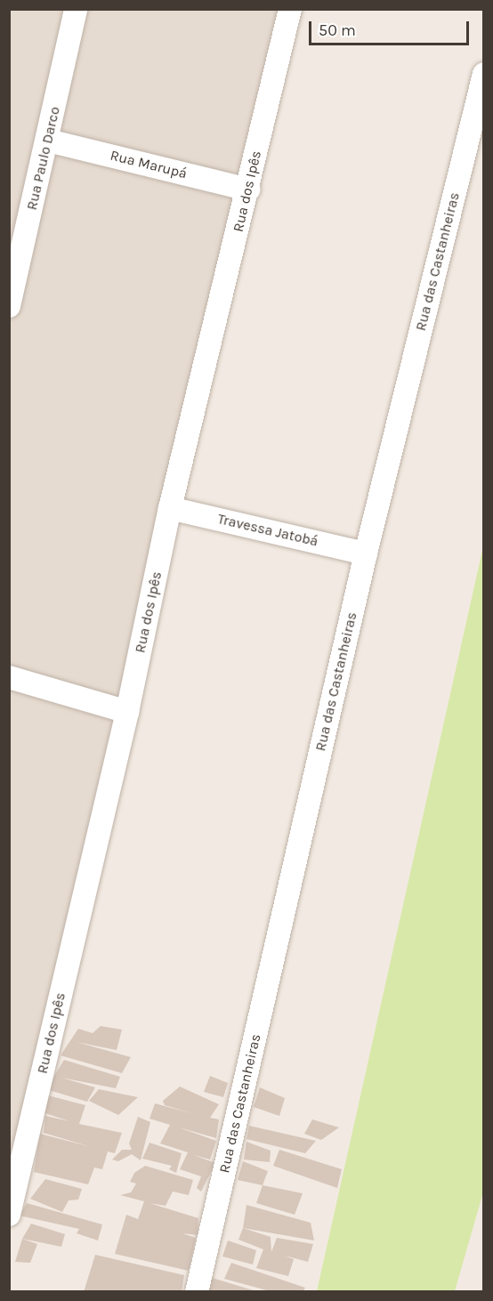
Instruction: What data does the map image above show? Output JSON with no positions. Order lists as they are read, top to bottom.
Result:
{
  "streets": {
    "street": [
      "Rua Paulo Darco",
      "Rua Marupá",
      "Rua dos Ipês",
      "Rua das Castanheiras",
      "Travessa Jatobá"
    ]
  },
  "crossings": [
    ["Rua Paulo Darco", "Rua Marupá"],
    ["Rua Marupá", "Rua dos Ipês"],
    ["Rua dos Ipês", "Travessa Jatobá"],
    ["Rua das Castanheiras", "Travessa Jatobá"]
  ],
  "scale_bar": "50 m"
}
